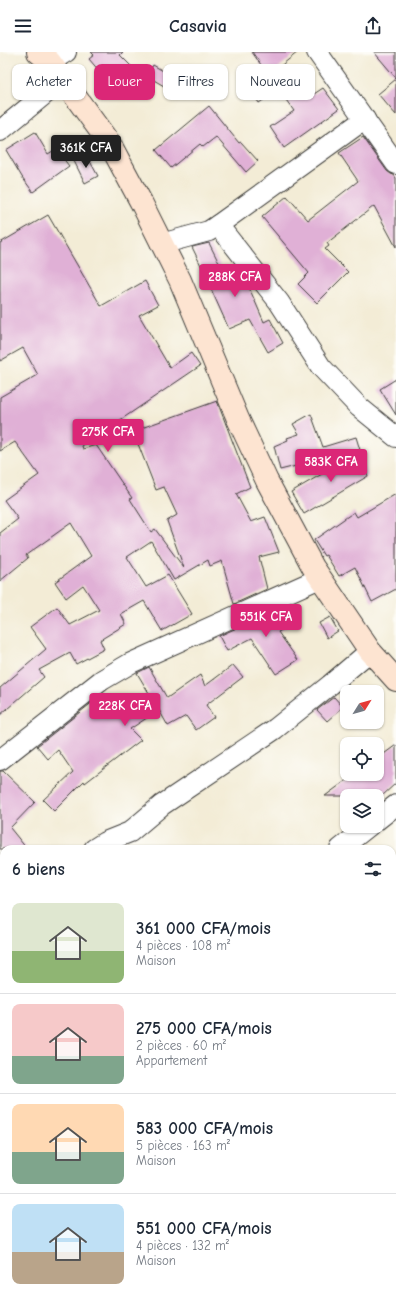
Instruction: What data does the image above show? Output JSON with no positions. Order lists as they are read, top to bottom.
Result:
{
  "north": "top right",
  "page": {
    "header": "Casavia",
    "chip": [
      "Acheter",
      "Louer",
      "Filtres",
      "Nouveau"
    ],
    "price": [
      "361K CFA",
      "288K CFA",
      "275K CFA",
      "583K CFA",
      "551K CFA",
      "228K CFA"
    ],
    "heading": "6 biens",
    "list": [
      {
        "name": "361 000 CFA/mois",
        "note": "4 pièces · 108 m² · Maison"
      },
      {
        "name": "275 000 CFA/mois",
        "note": "2 pièces · 60 m² · Appartement"
      },
      {
        "name": "583 000 CFA/mois",
        "note": "5 pièces · 163 m² · Maison"
      },
      {
        "name": "551 000 CFA/mois",
        "note": "4 pièces · 132 m² · Maison"
      }
    ]
  }
}
